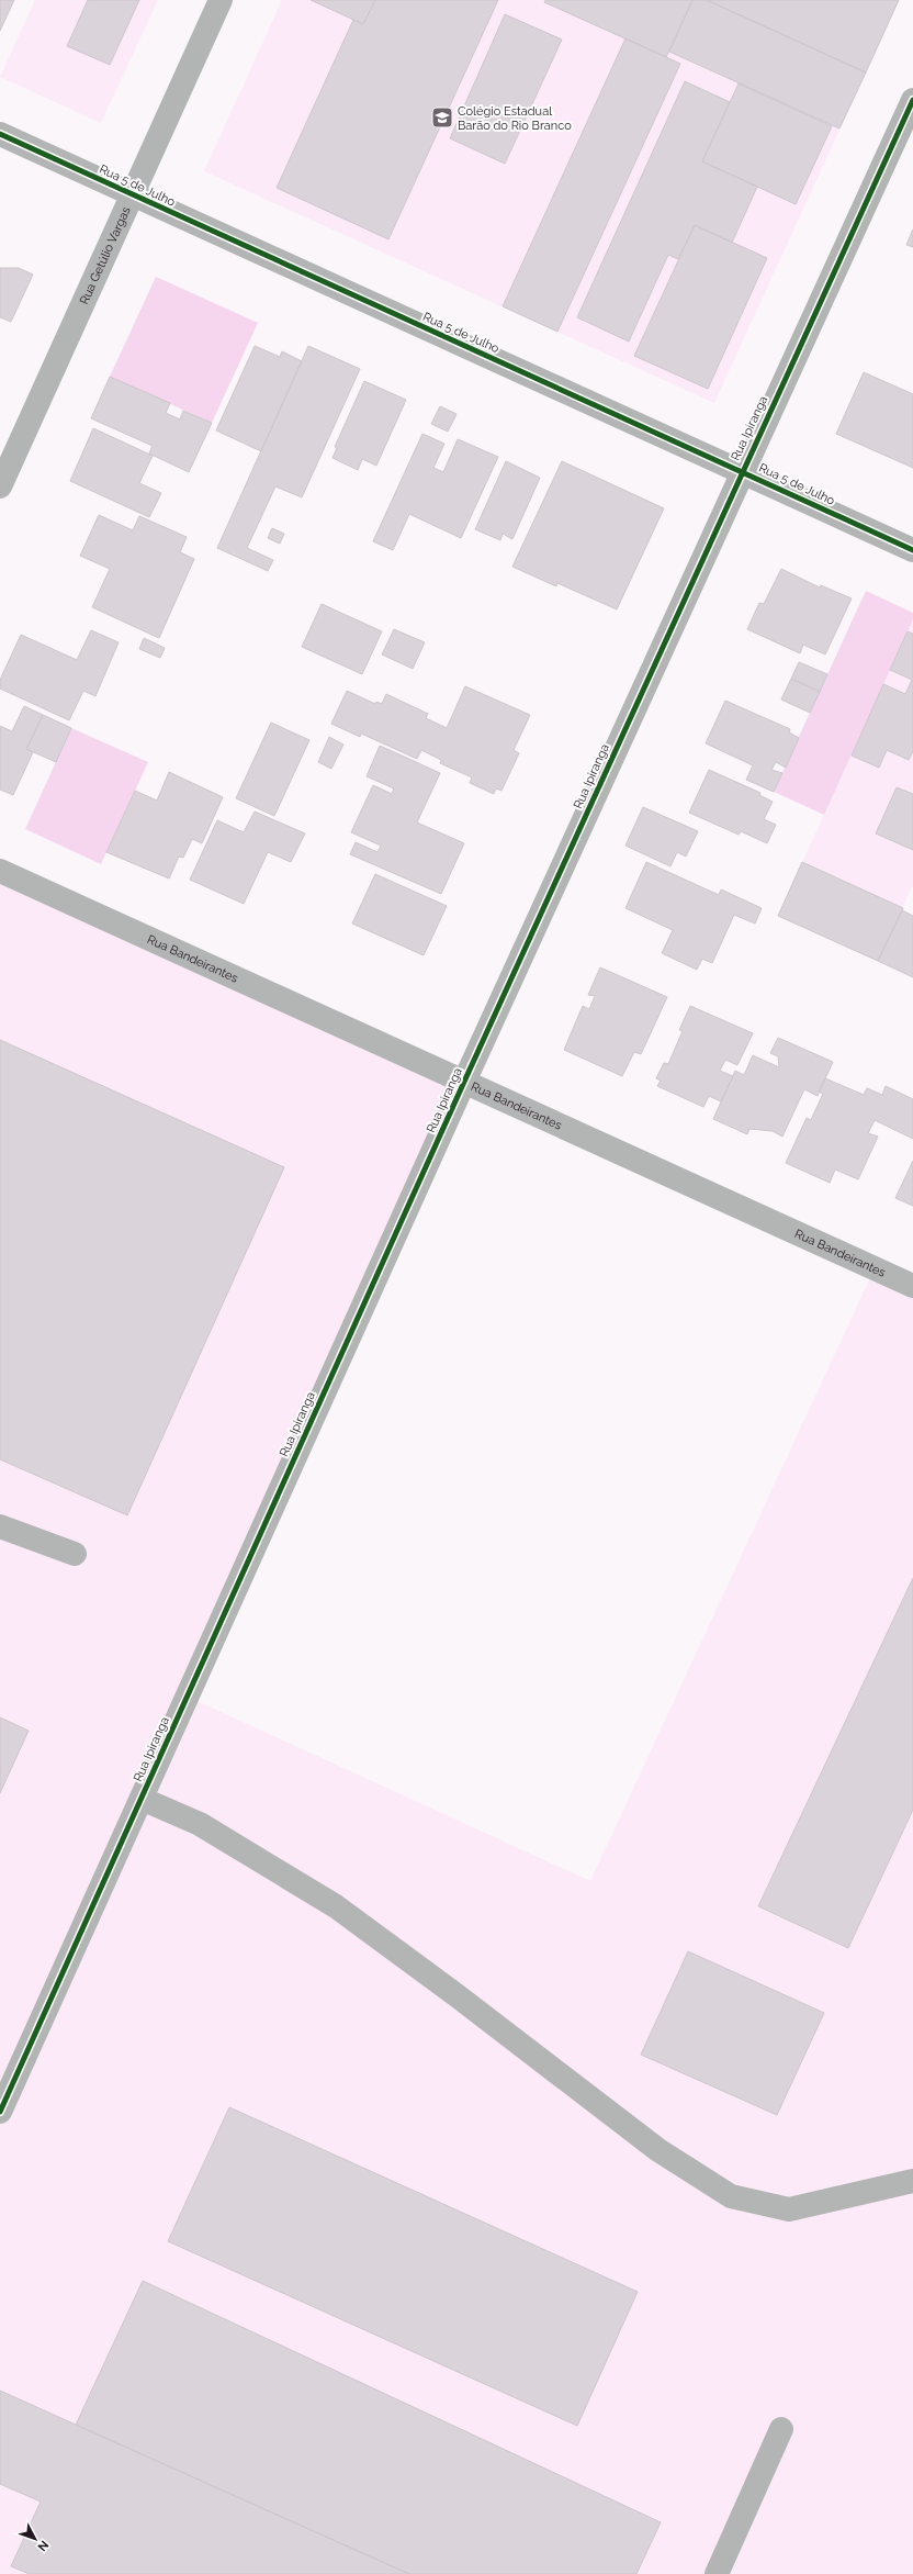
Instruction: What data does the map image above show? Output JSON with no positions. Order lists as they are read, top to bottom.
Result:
{
  "streets": {
    "street": [
      "Rua 5 de Julho",
      "Rua Getúlio Vargas",
      "Rua Ipiranga",
      "Rua Bandeirantes"
    ]
  },
  "crossings": [
    ["Rua 5 de Julho", "Rua Getúlio Vargas"],
    ["Rua 5 de Julho", "Rua Ipiranga"],
    ["Rua Ipiranga", "Rua Bandeirantes"]
  ],
  "places": {
    "school or university": ["Colégio Estadual Barão do Rio Branco"]
  },
  "north": "bottom right"
}
